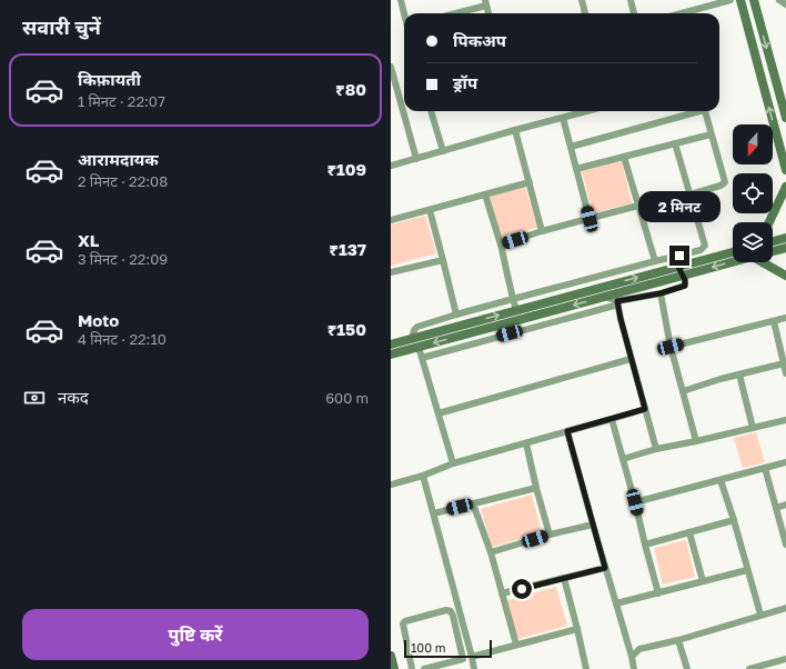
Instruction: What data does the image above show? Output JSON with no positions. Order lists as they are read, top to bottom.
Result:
{
  "scale_bar": "100 m",
  "north": "bottom",
  "page": {
    "heading": "सवारी चुनें",
    "banner": ["पिकअप", "ड्रॉप"],
    "list": [
      {
        "name": "किफ़ायती",
        "note": "1 मिनट · 22:07",
        "value": "₹80"
      },
      {
        "name": "आरामदायक",
        "note": "2 मिनट · 22:08",
        "value": "₹109"
      },
      {
        "name": "XL",
        "note": "3 मिनट · 22:09",
        "value": "₹137"
      },
      {
        "name": "Moto",
        "note": "4 मिनट · 22:10",
        "value": "₹150"
      }
    ],
    "bubble": "2 मिनट",
    "pay": ["नकद", "600 m"],
    "buttons": "पुष्टि करें",
    "scale": "100 m"
  }
}
